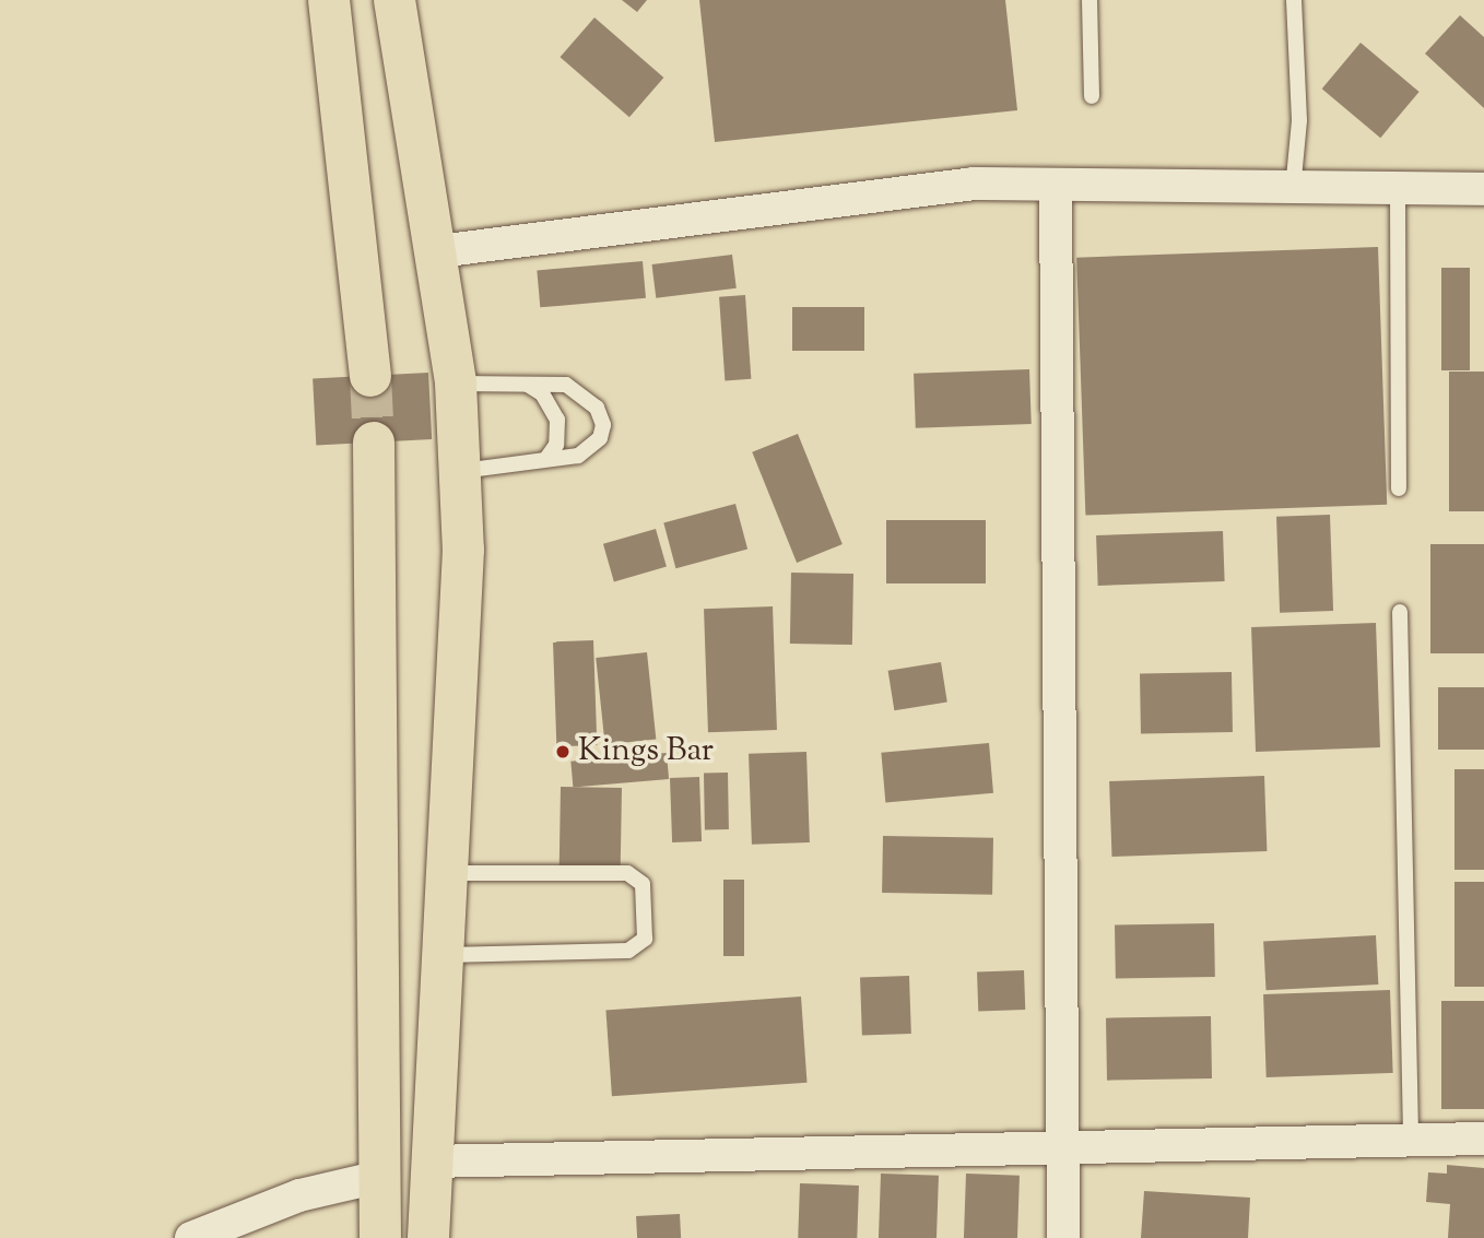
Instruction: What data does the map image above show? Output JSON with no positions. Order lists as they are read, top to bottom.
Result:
{
  "places": ["Kings Bar"]
}
